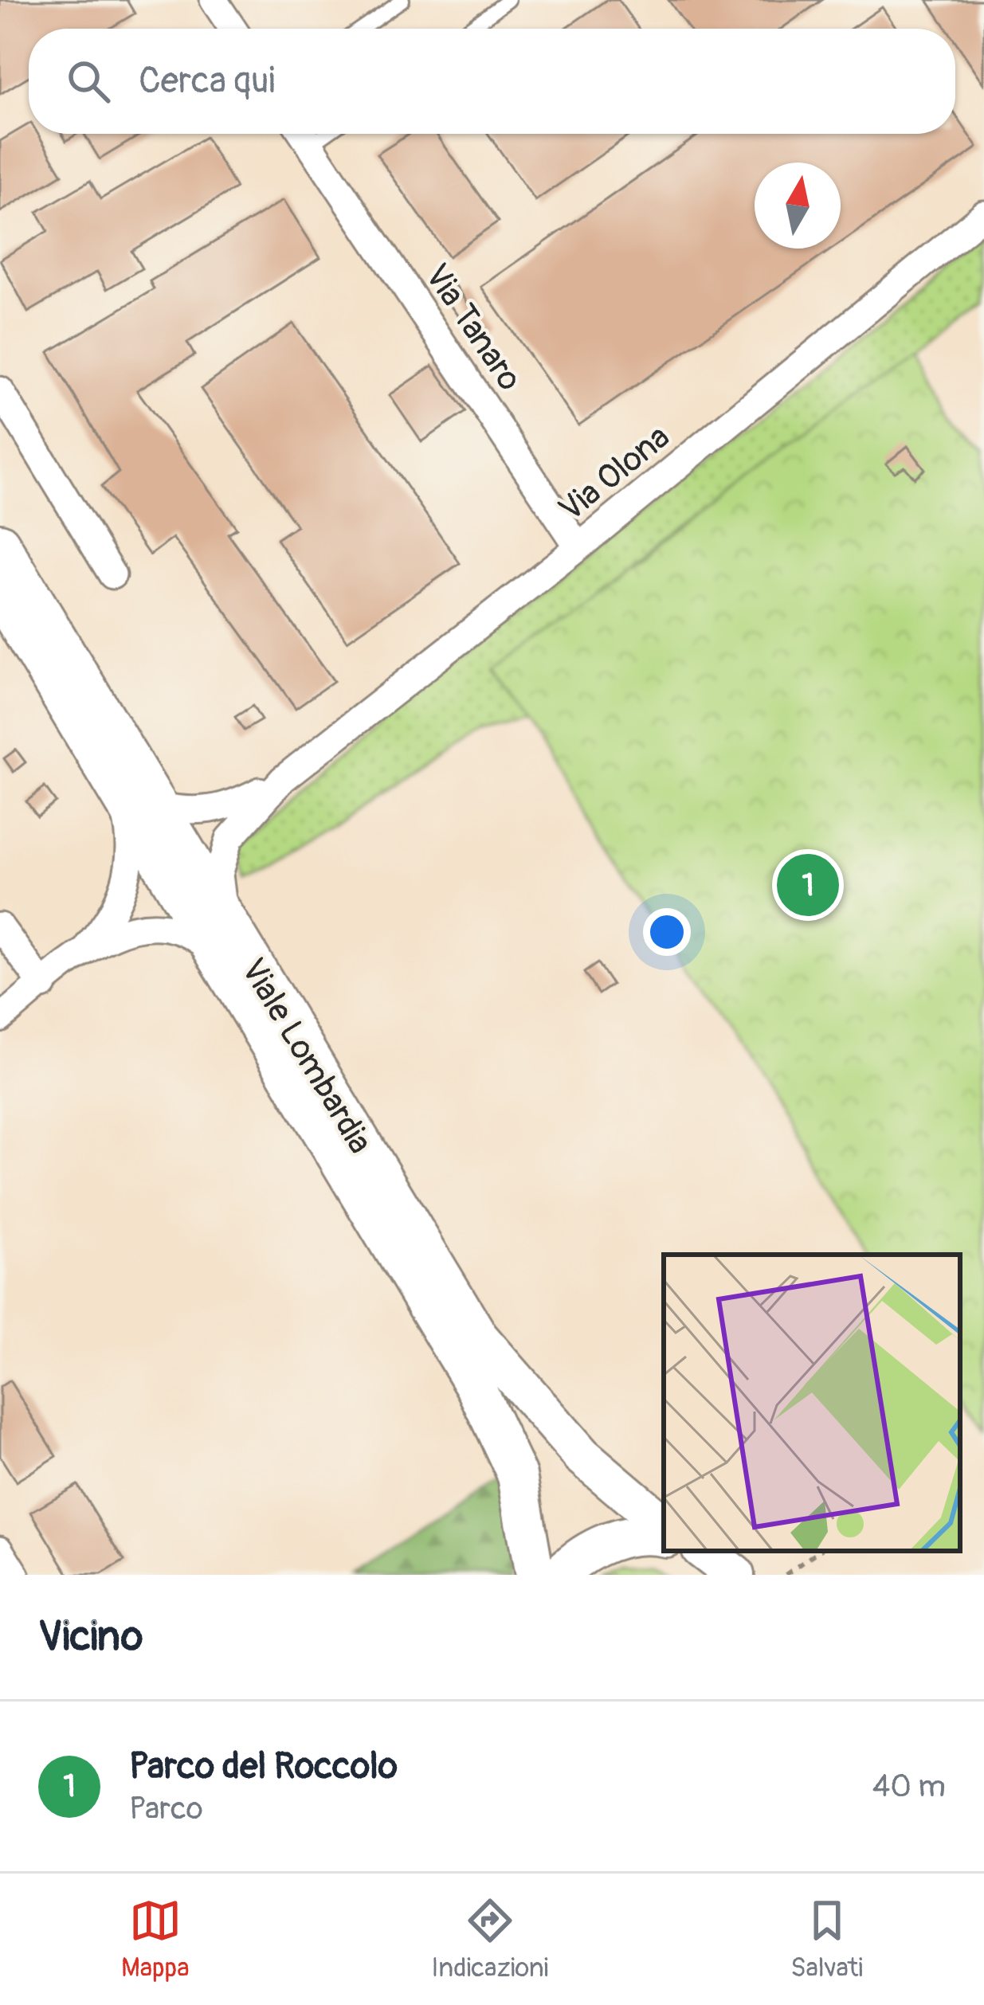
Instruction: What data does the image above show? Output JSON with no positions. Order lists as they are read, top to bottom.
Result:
{
  "streets": {
    "main road": ["Viale Lombardia"],
    "street": ["Via Tanaro", "Via Olona"]
  },
  "crossings": [
    ["Via Tanaro", "Via Olona"],
    ["Via Olona", "Viale Lombardia"]
  ],
  "north": "top",
  "page": {
    "search": "Cerca qui",
    "pins": "1",
    "heading": "Vicino",
    "list": [
      {
        "mark": "1",
        "name": "Parco del Roccolo",
        "note": "Parco",
        "value": "40 m"
      }
    ],
    "nav": ["Mappa", "Indicazioni", "Salvati"]
  }
}
